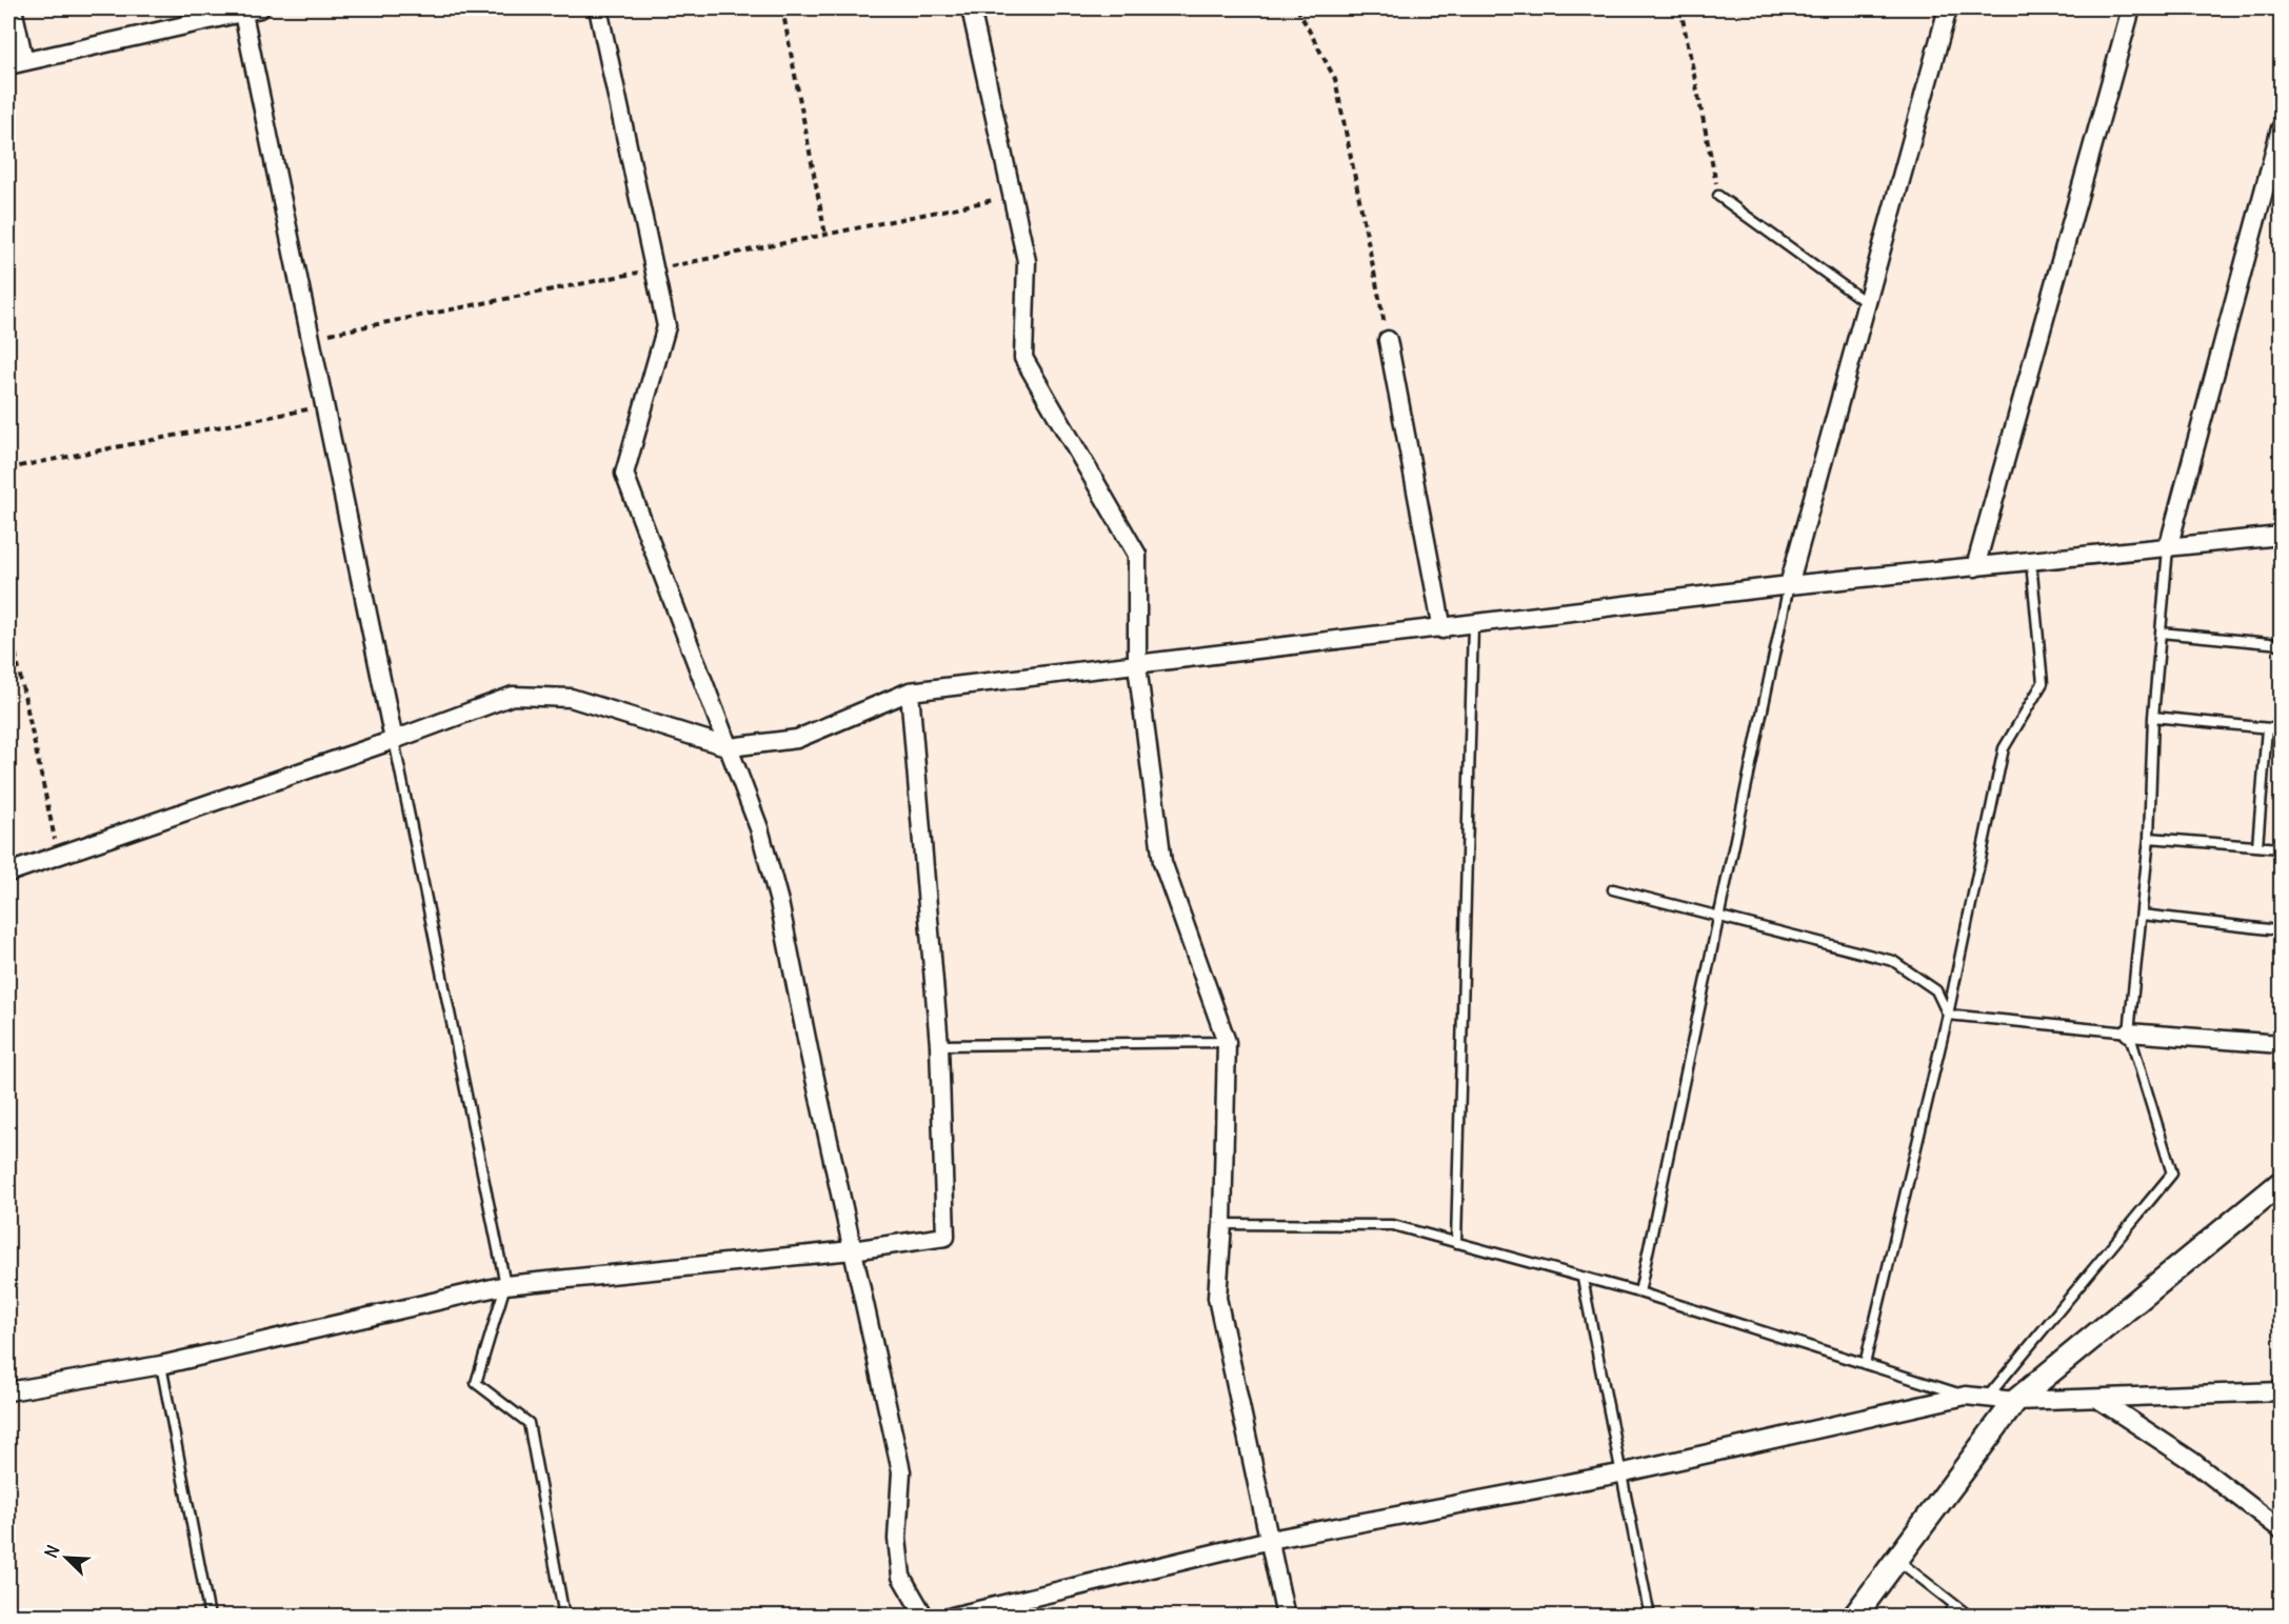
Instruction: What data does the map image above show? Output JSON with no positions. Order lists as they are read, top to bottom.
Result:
{
  "north": "top left"
}
